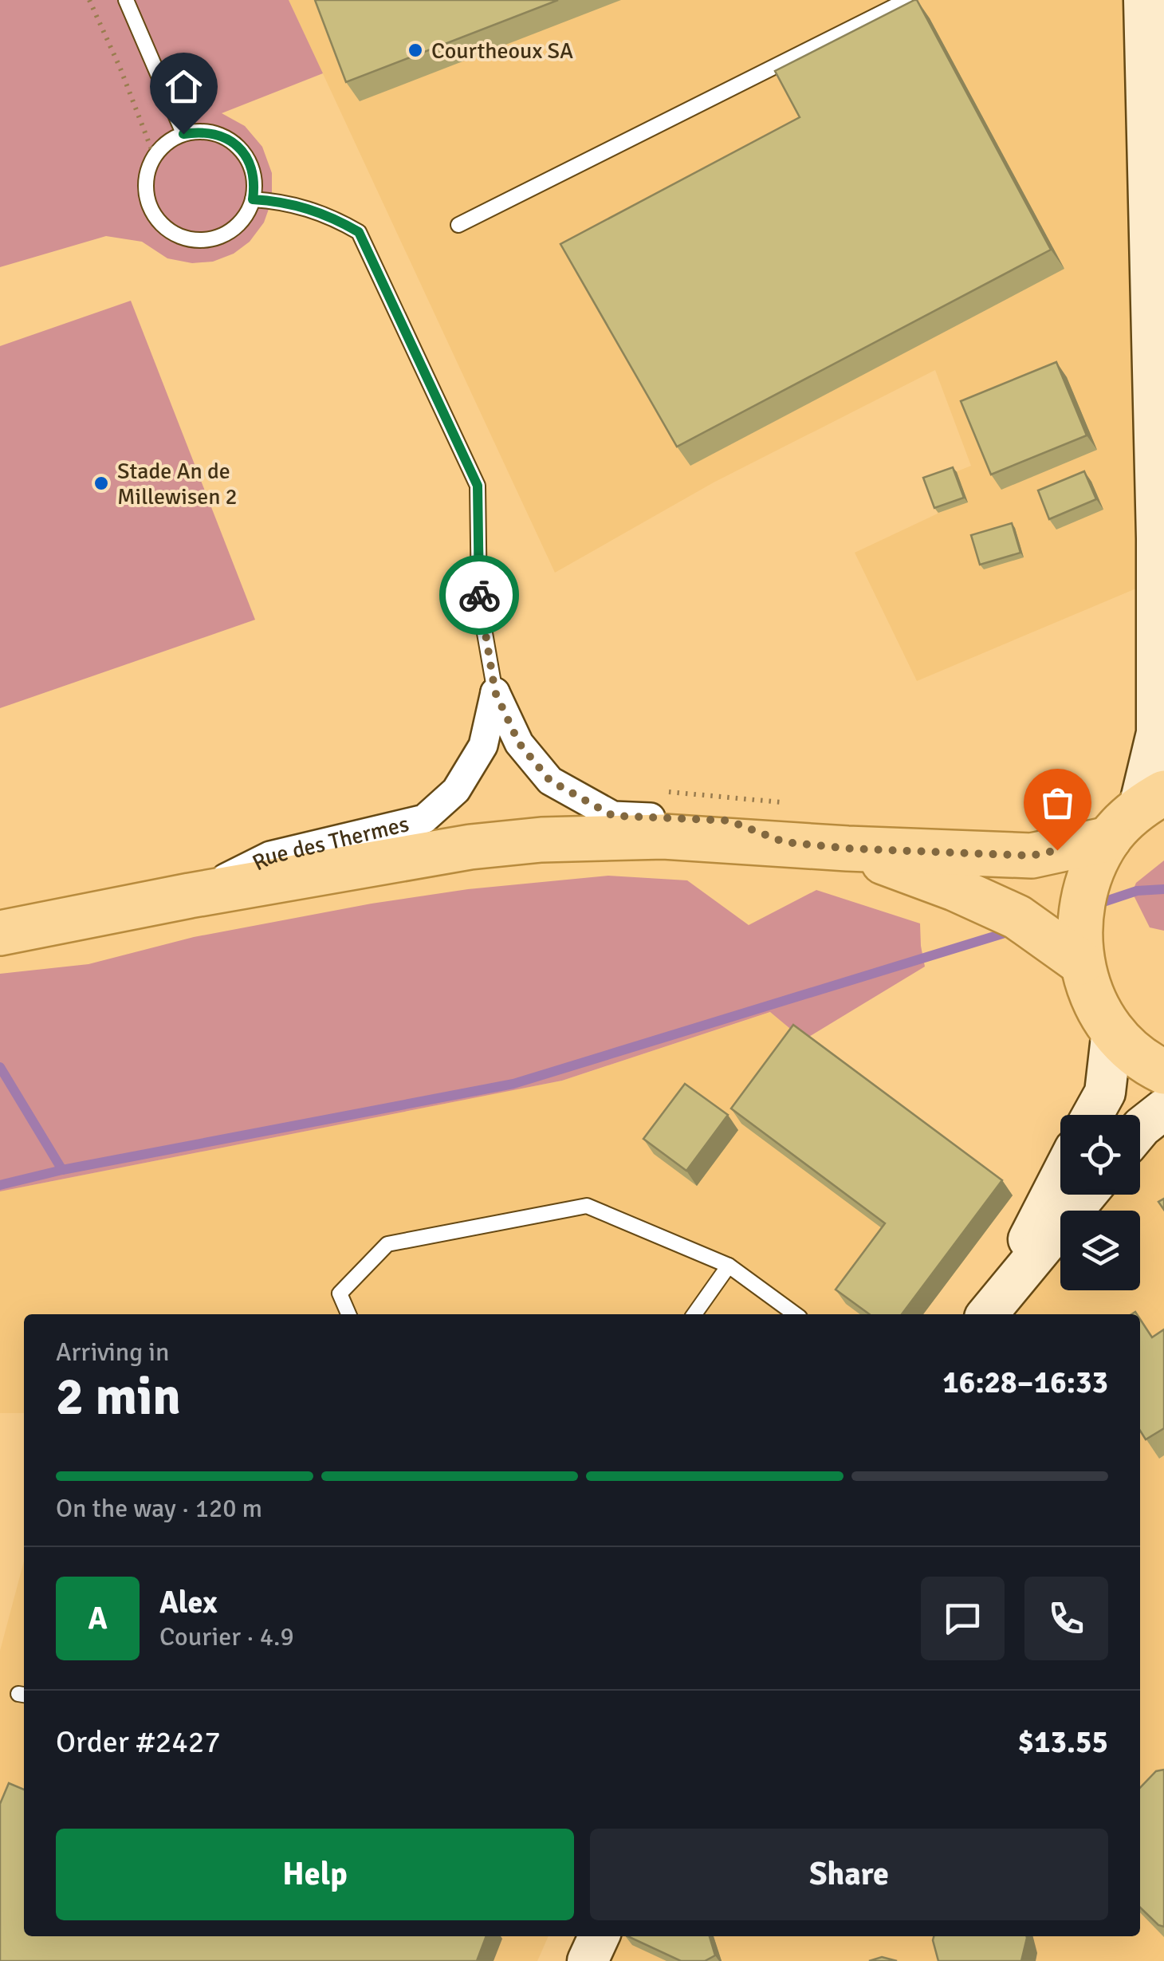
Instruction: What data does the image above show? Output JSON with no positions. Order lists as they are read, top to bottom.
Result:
{
  "streets": {
    "street": ["Rue des Thermes"]
  },
  "places": ["Courtheoux SA", "Stade An de Millewisen 2"],
  "page": {
    "heading": ["2 min", "Arriving in", "16:28–16:33"],
    "panel": [
      "Alex",
      "Courier · 4.9",
      "Order #2427",
      "$13.55"
    ],
    "bar": "On the way · 120 m",
    "round": "A",
    "buttons": ["Help", "Share"]
  }
}
